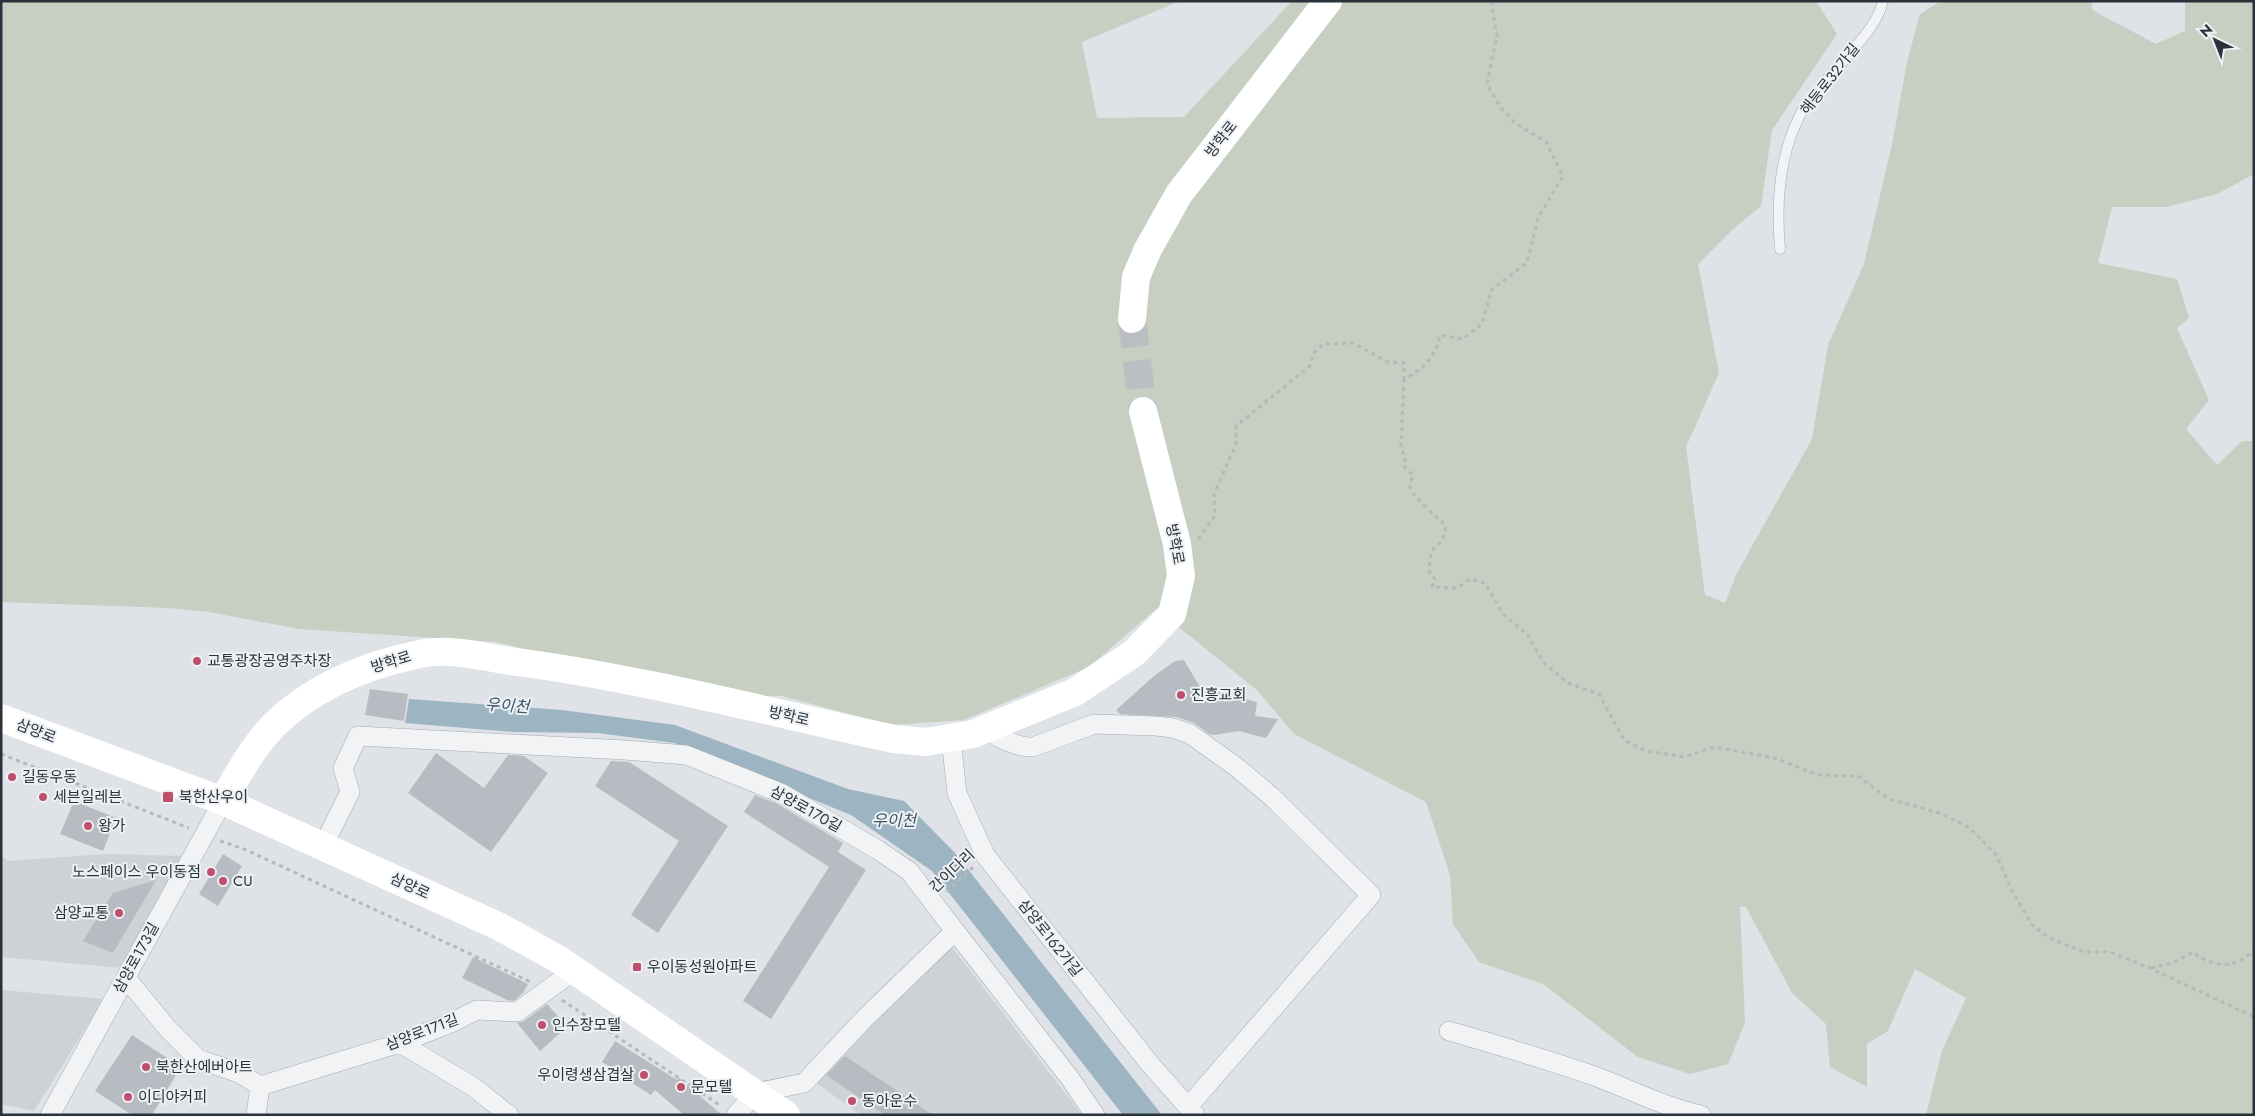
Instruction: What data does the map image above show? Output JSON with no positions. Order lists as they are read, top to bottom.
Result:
{
  "streets": {
    "main road": ["방학로", "삼양로"],
    "street": [
      "삼양로170길",
      "삼양로162가길",
      "삼양로173길",
      "삼양로171길"
    ],
    "lane": ["해등로32가길"],
    "path": ["간이다리"]
  },
  "crossings": [
    ["방학로", "삼양로"],
    ["방학로", "삼양로162가길"],
    ["방학로", "삼양로173길"],
    ["삼양로", "삼양로170길"],
    ["삼양로", "삼양로173길"],
    ["삼양로", "삼양로171길"],
    ["삼양로170길", "간이다리"],
    ["간이다리", "삼양로162가길"]
  ],
  "water": ["우이천"],
  "places": {
    "other": [
      "교통광장공영주차장",
      "진흥교회",
      "길동우동",
      "세븐일레븐",
      "왕가",
      "노스페이스 우이동점",
      "CU",
      "삼양교통",
      "인수장모텔",
      "북한산에버아트",
      "우이령생삼겹살",
      "문모텔",
      "이디야커피",
      "동아운수"
    ],
    "transit": ["북한산우이", "우이동성원아파트"]
  },
  "north": "top left"
}
